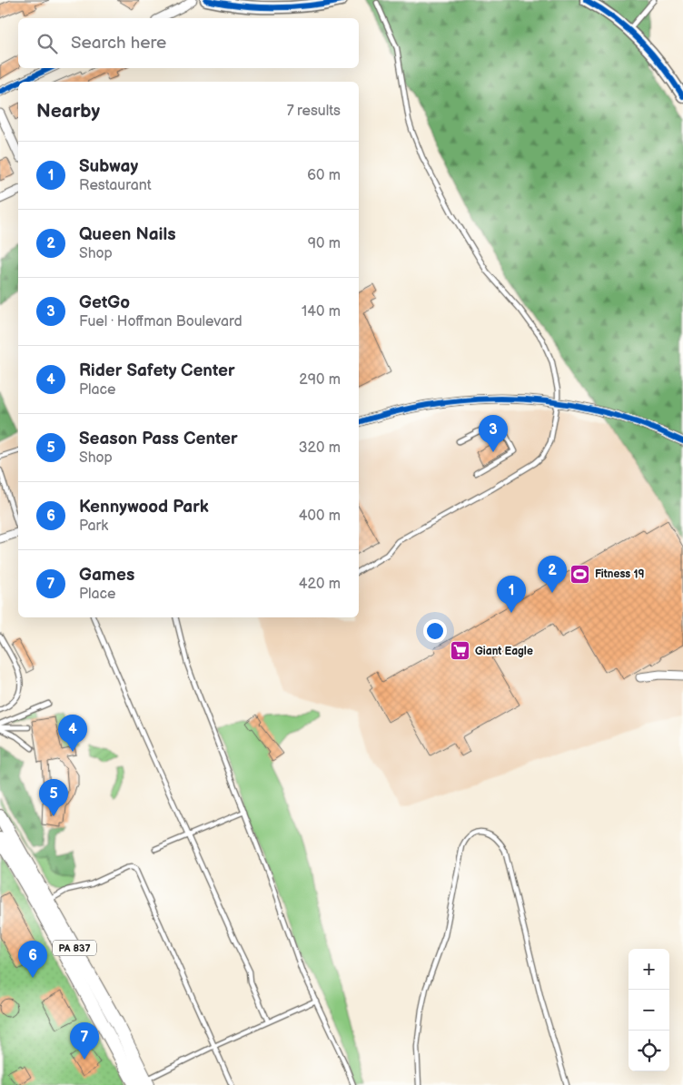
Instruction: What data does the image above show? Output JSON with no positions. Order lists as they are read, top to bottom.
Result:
{
  "streets": {
    "main road": ["PA 837"]
  },
  "places": {
    "sports": ["Fitness 19"],
    "supermarket": ["Giant Eagle"]
  },
  "page": {
    "search": "Search here",
    "heading": ["Nearby", "7 results"],
    "list": [
      {
        "mark": "1",
        "name": "Subway",
        "note": "Restaurant",
        "value": "60 m"
      },
      {
        "mark": "2",
        "name": "Queen Nails",
        "note": "Shop",
        "value": "90 m"
      },
      {
        "mark": "3",
        "name": "GetGo",
        "note": "Fuel · Hoffman Boulevard",
        "value": "140 m"
      },
      {
        "mark": "4",
        "name": "Rider Safety Center",
        "note": "Place",
        "value": "290 m"
      },
      {
        "mark": "5",
        "name": "Season Pass Center",
        "note": "Shop",
        "value": "320 m"
      },
      {
        "mark": "6",
        "name": "Kennywood Park",
        "note": "Park",
        "value": "400 m"
      },
      {
        "mark": "7",
        "name": "Games",
        "note": "Place",
        "value": "420 m"
      }
    ],
    "pins": [
      "3",
      "2",
      "1",
      "4",
      "5",
      "6",
      "7"
    ],
    "map_buttons": ["+", "−"]
  }
}
